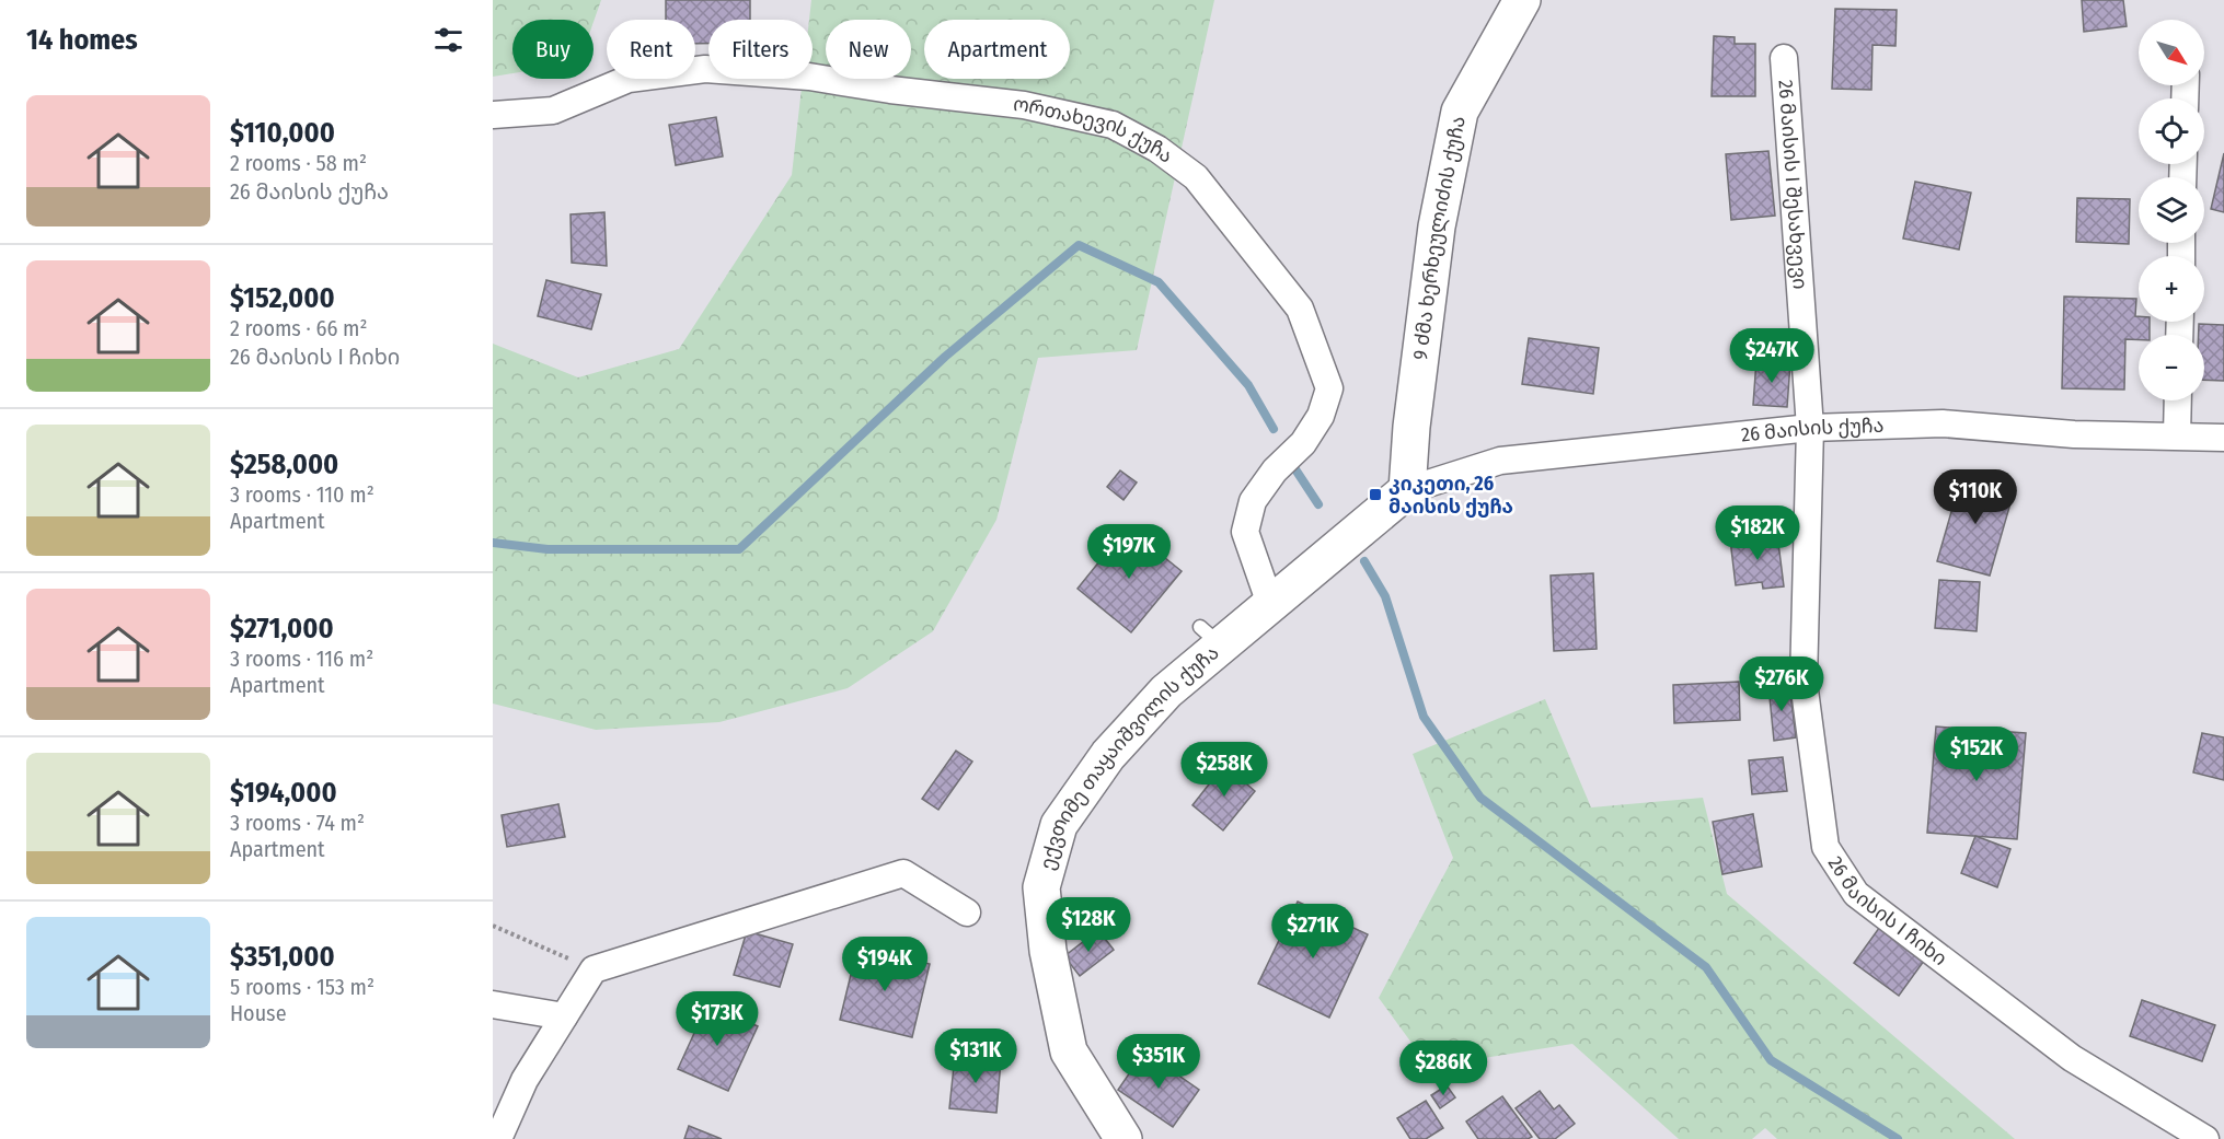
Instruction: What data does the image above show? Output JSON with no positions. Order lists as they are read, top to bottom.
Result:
{
  "streets": {
    "street": [
      "ორთახევის ქუჩა",
      "26 მაისის I შესახვევი",
      "9 ძმა ხერხეულიძის ქუჩა",
      "26 მაისის ქუჩა",
      "ექვთიმე თაყაიშვილის ქუჩა",
      "26 მაისის I ჩიხი"
    ]
  },
  "crossings": [
    ["ორთახევის ქუჩა", "ექვთიმე თაყაიშვილის ქუჩა"],
    ["26 მაისის I შესახვევი", "26 მაისის ქუჩა"],
    ["26 მაისის I შესახვევი", "26 მაისის I ჩიხი"],
    ["9 ძმა ხერხეულიძის ქუჩა", "26 მაისის ქუჩა"],
    ["9 ძმა ხერხეულიძის ქუჩა", "ექვთიმე თაყაიშვილის ქუჩა"],
    ["26 მაისის ქუჩა", "ექვთიმე თაყაიშვილის ქუჩა"],
    ["26 მაისის ქუჩა", "26 მაისის I ჩიხი"]
  ],
  "places": {
    "transit": ["კიკეთი, 26 მაისის ქუჩა"]
  },
  "north": "bottom right",
  "page": {
    "heading": "14 homes",
    "map_buttons": ["+", "−"],
    "chip": [
      "Buy",
      "Rent",
      "Filters",
      "New",
      "Apartment"
    ],
    "list": [
      {
        "name": "$110,000",
        "note": "2 rooms · 58 m² · 26 მაისის ქუჩა"
      },
      {
        "name": "$152,000",
        "note": "2 rooms · 66 m² · 26 მაისის I ჩიხი"
      },
      {
        "name": "$258,000",
        "note": "3 rooms · 110 m² · Apartment"
      },
      {
        "name": "$271,000",
        "note": "3 rooms · 116 m² · Apartment"
      },
      {
        "name": "$194,000",
        "note": "3 rooms · 74 m² · Apartment"
      },
      {
        "name": "$351,000",
        "note": "5 rooms · 153 m² · House"
      }
    ],
    "price": [
      "$247K",
      "$110K",
      "$182K",
      "$197K",
      "$276K",
      "$152K",
      "$258K",
      "$128K",
      "$271K",
      "$194K",
      "$173K",
      "$131K",
      "$351K",
      "$286K"
    ]
  }
}
